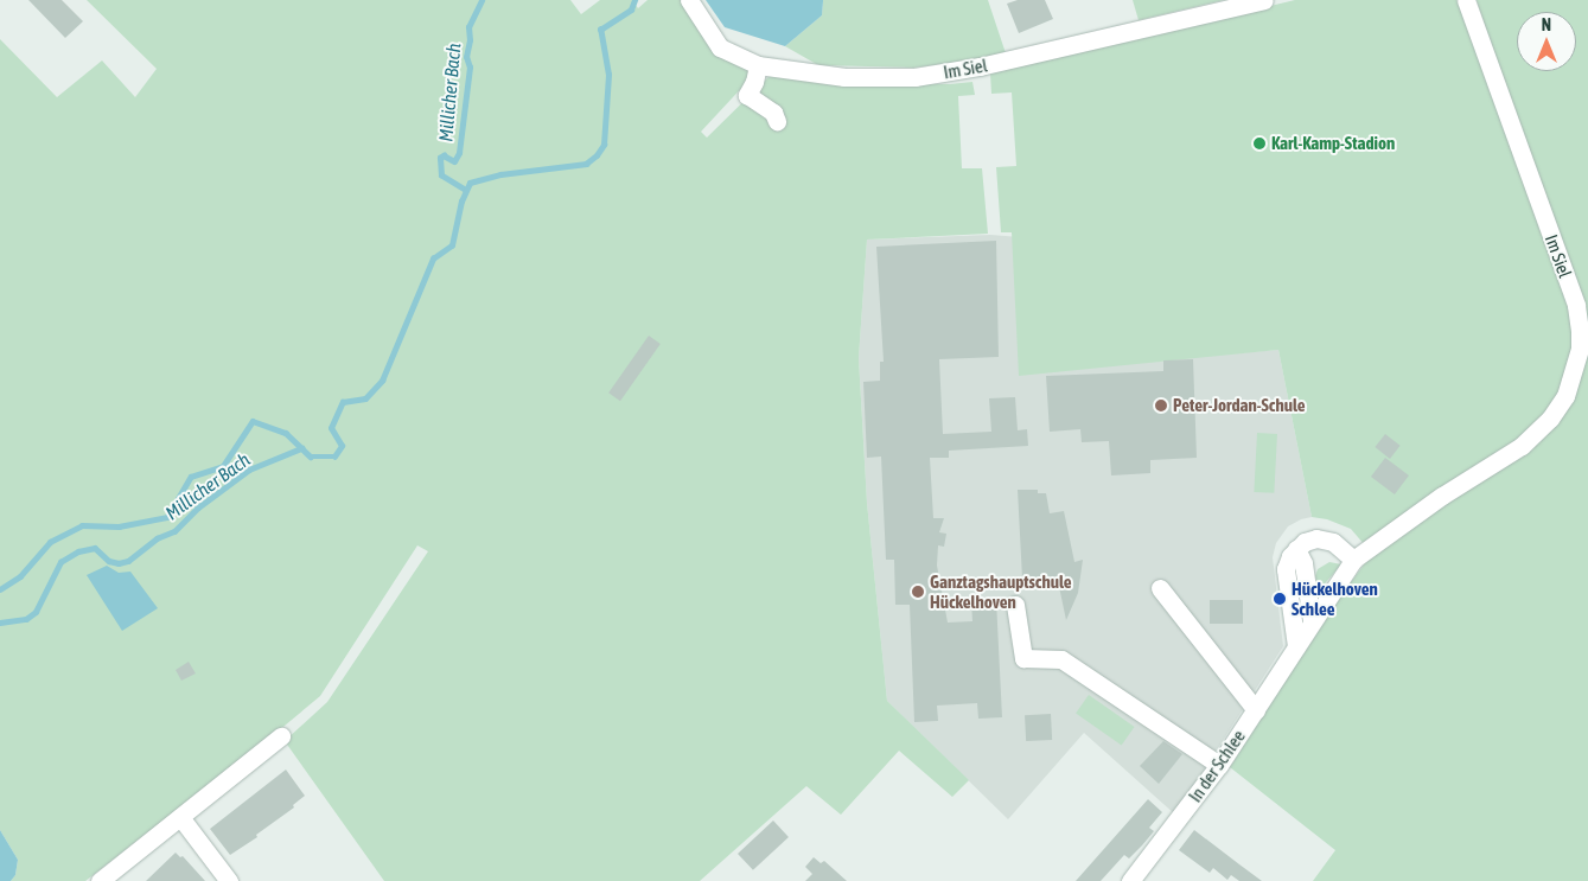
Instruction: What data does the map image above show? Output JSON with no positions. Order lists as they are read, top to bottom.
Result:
{
  "streets": {
    "street": ["Im Siel", "In der Schlee"]
  },
  "crossings": [
    ["Im Siel", "In der Schlee"]
  ],
  "water": ["Millicher Bach"],
  "places": [
    "Karl-Kamp-Stadion",
    "Peter-Jordan-Schule",
    "Ganztagshauptschule Hückelhoven",
    "Hückelhoven Schlee"
  ],
  "north": "top"
}
